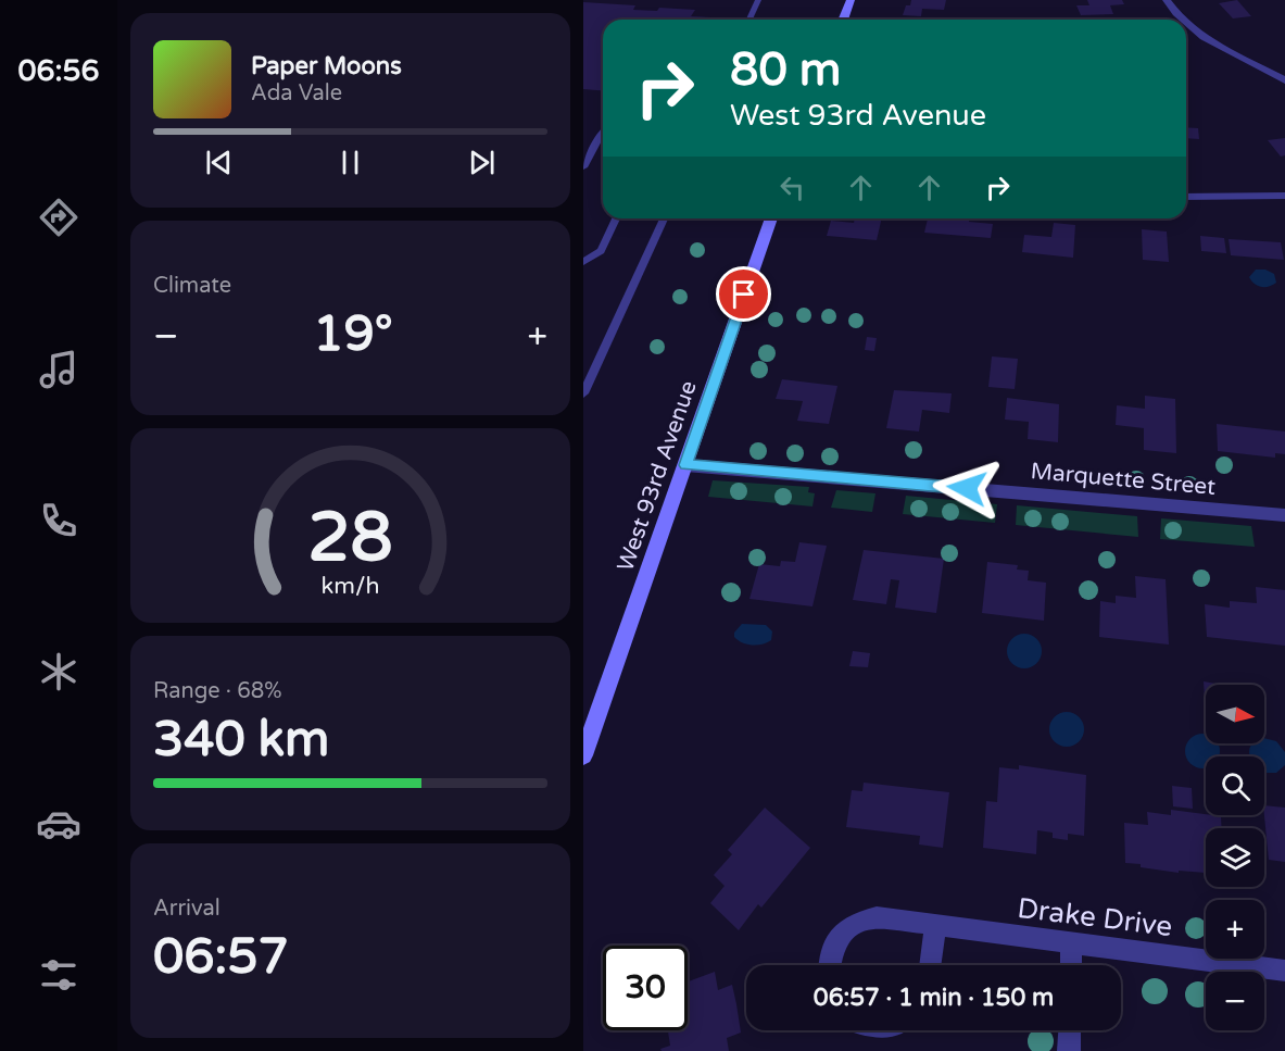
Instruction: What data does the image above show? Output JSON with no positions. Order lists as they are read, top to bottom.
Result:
{
  "streets": {
    "street": ["West 93rd Avenue", "Marquette Street", "Drake Drive"]
  },
  "crossings": [
    ["West 93rd Avenue", "Marquette Street"]
  ],
  "north": "right",
  "page": {
    "tabs": "06:56",
    "turn": ["80 m", "West 93rd Avenue"],
    "song": ["Paper Moons", "Ada Vale"],
    "tile": [
      "Climate",
      ["Range · 68%", "340 km"],
      ["Arrival", "06:57"]
    ],
    "heat": ["−", "19°", "+"],
    "map_buttons": ["+", "−"],
    "limit": "30",
    "trip": "06:57 · 1 min · 150 m",
    "gauge": ["28", "km/h"]
  }
}
